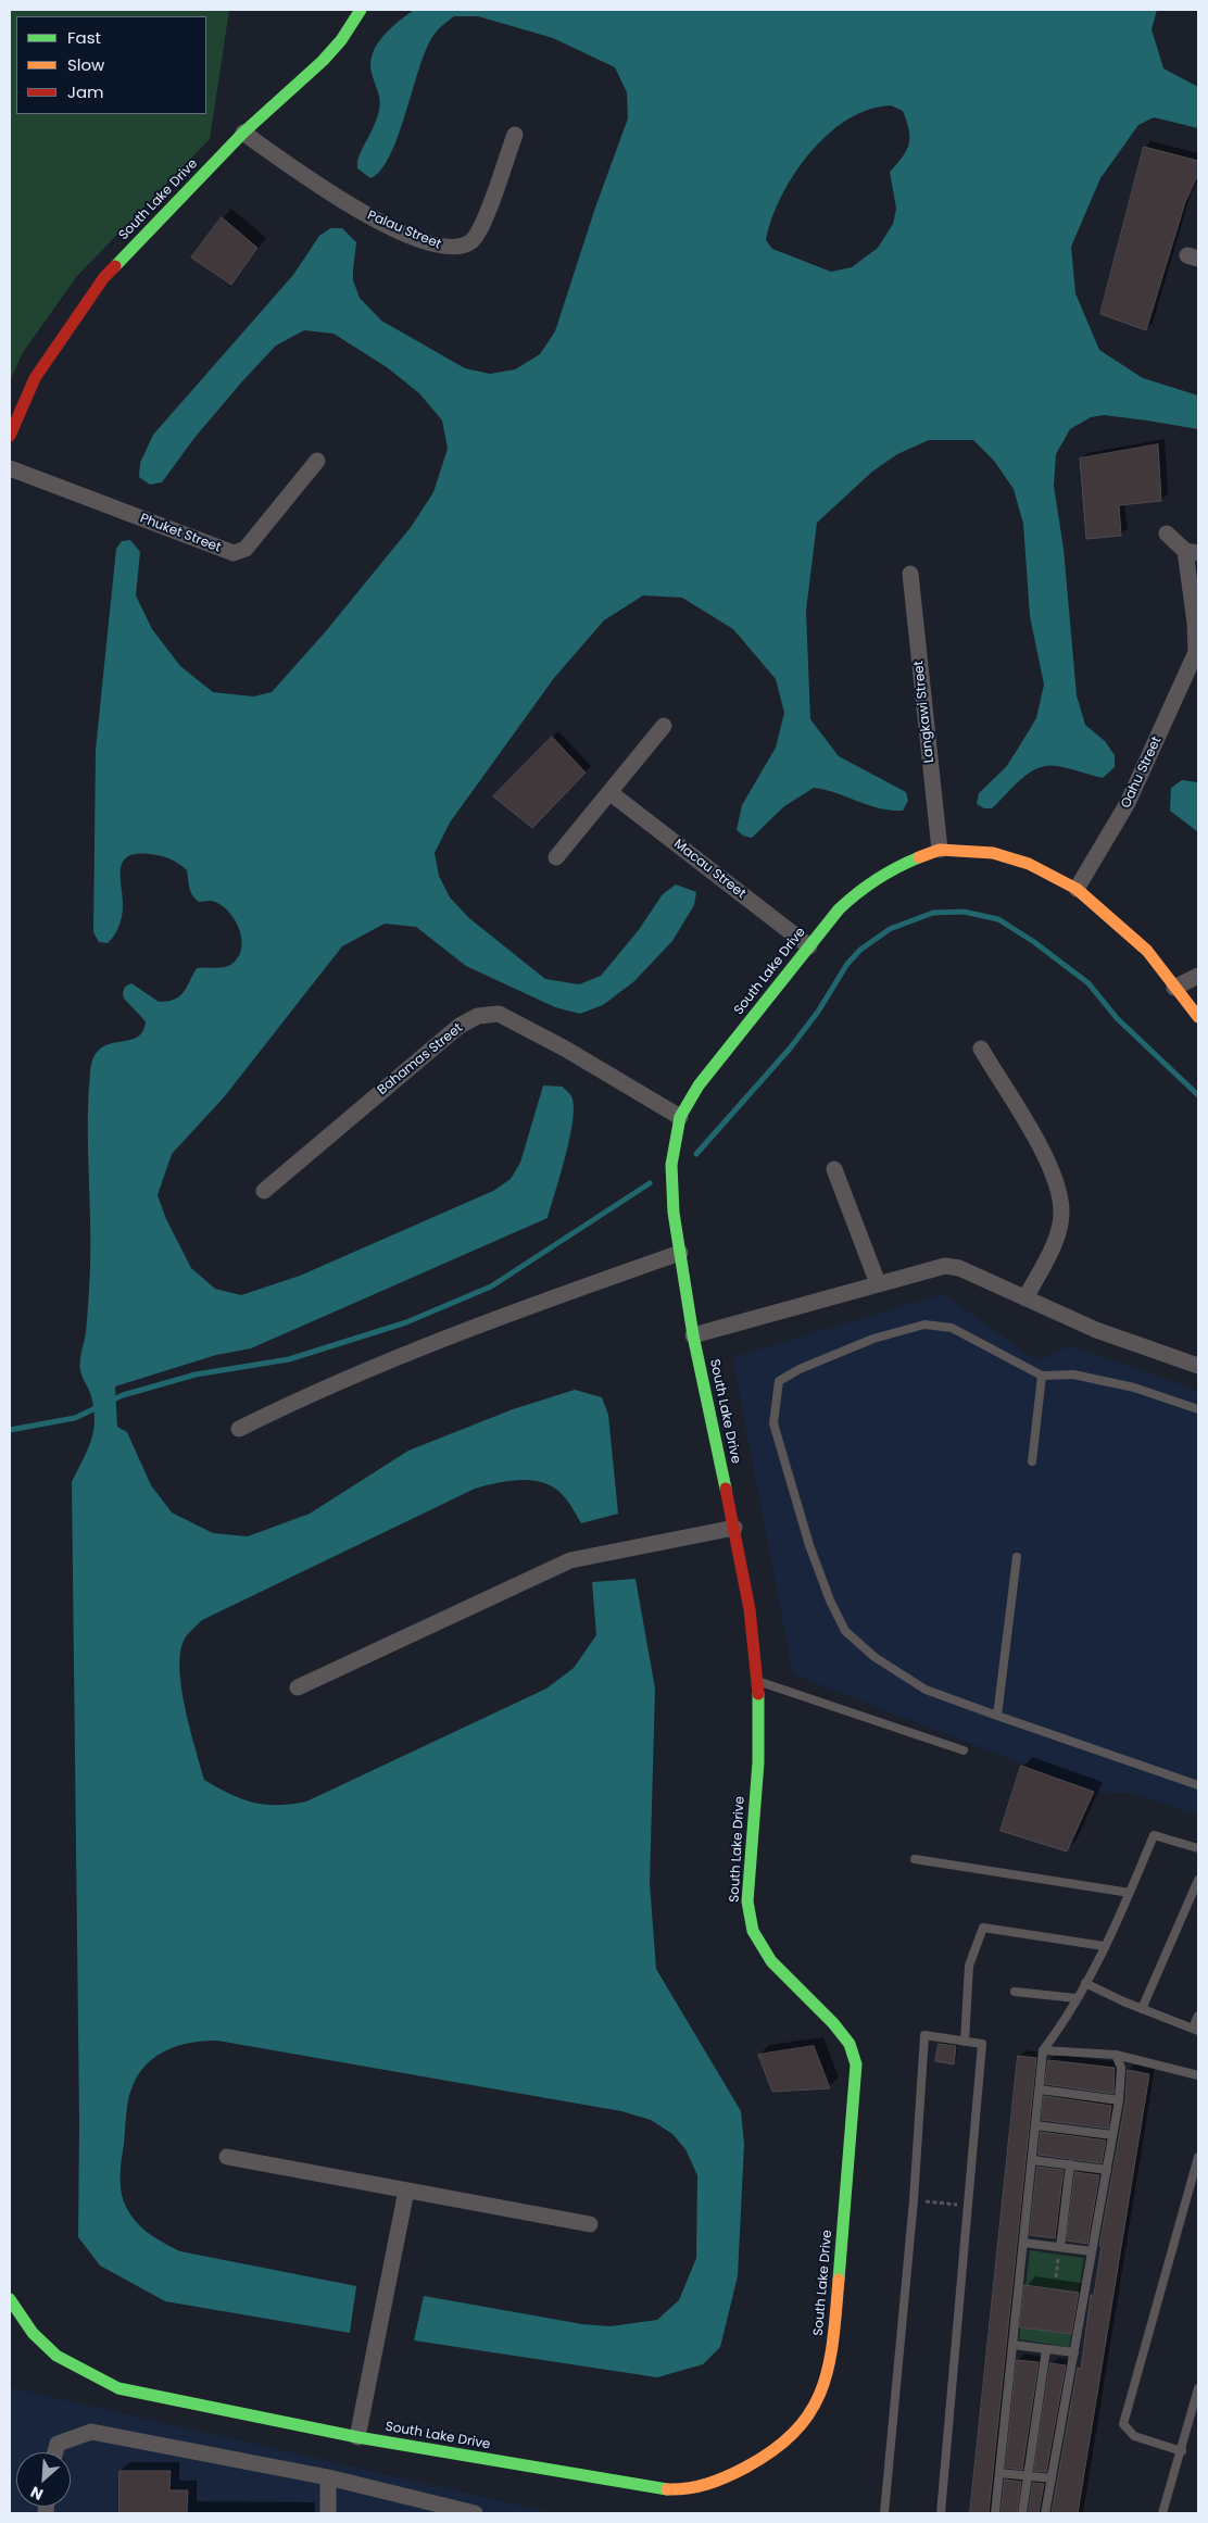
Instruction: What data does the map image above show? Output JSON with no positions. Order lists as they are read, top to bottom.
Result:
{
  "streets": {
    "street": [
      "South Lake Drive",
      "Palau Street",
      "Phuket Street",
      "Langkawi Street",
      "Oahu Street",
      "Macau Street",
      "Bahamas Street"
    ]
  },
  "crossings": [
    ["South Lake Drive", "Palau Street"],
    ["South Lake Drive", "Langkawi Street"],
    ["South Lake Drive", "Oahu Street"],
    ["South Lake Drive", "Macau Street"],
    ["South Lake Drive", "Bahamas Street"]
  ],
  "legend": ["Fast", "Slow", "Jam"],
  "north": "bottom left"
}
